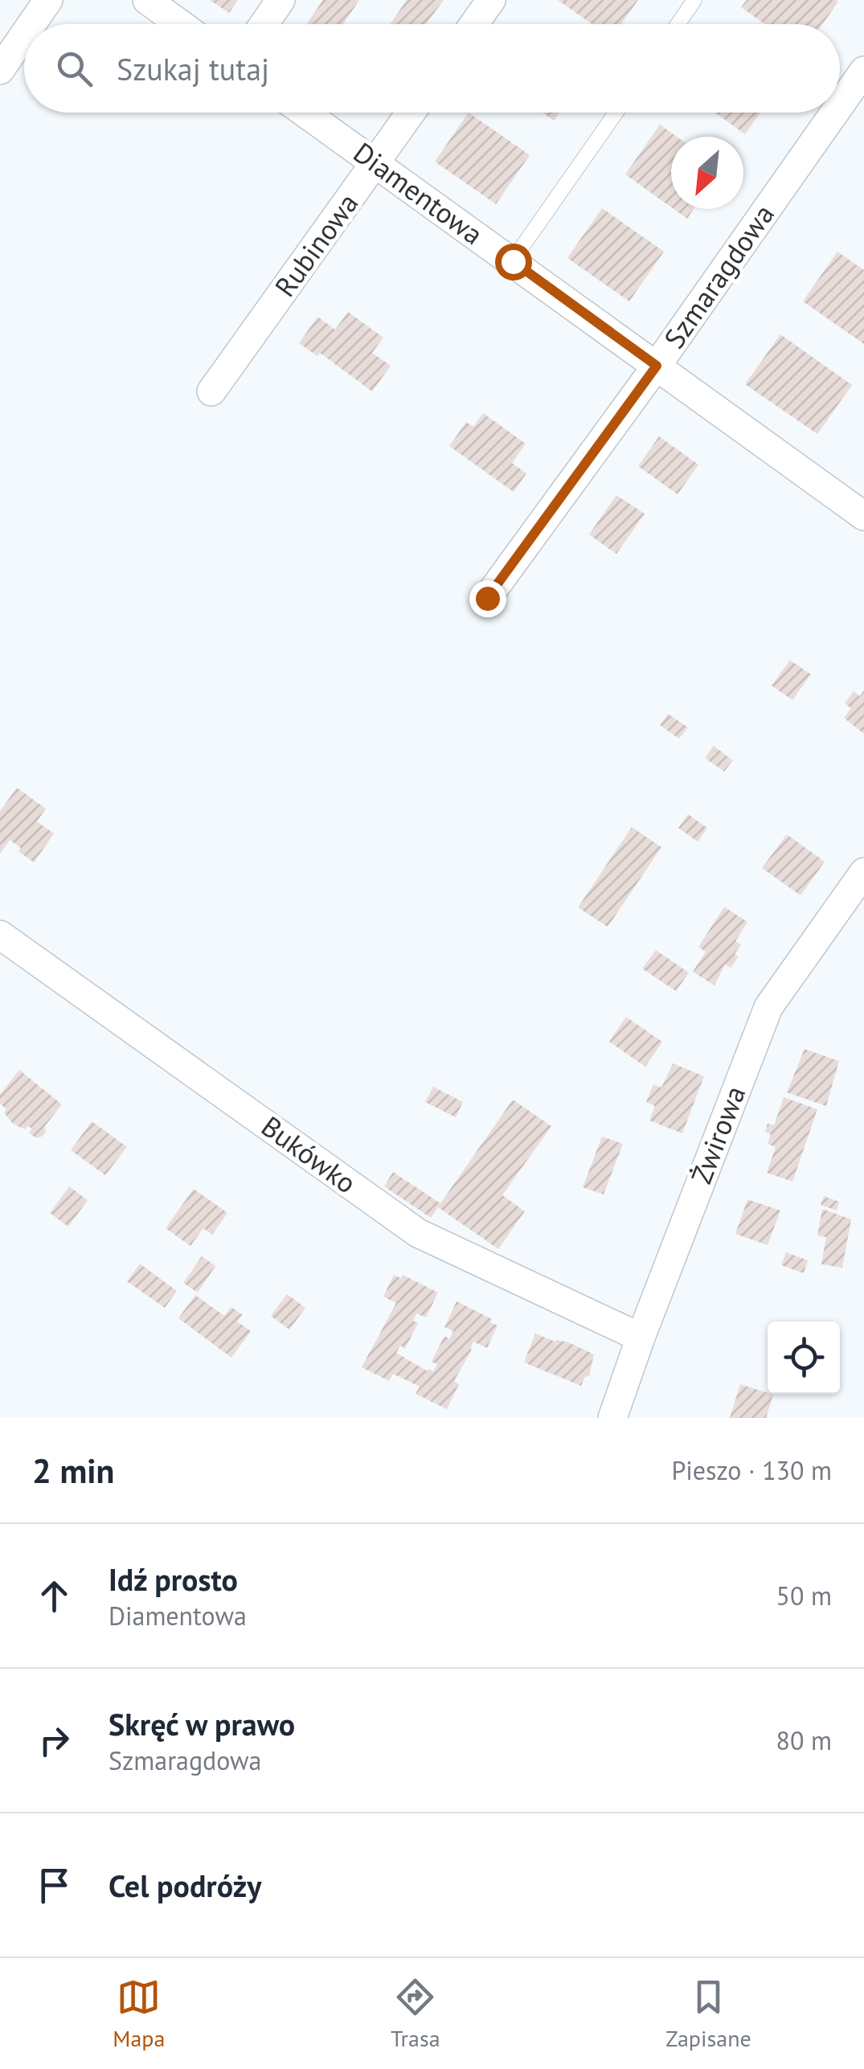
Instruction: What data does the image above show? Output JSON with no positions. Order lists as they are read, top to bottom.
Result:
{
  "streets": {
    "street": [
      "Diamentowa",
      "Rubinowa",
      "Szmaragdowa",
      "Żwirowa",
      "Bukówko"
    ]
  },
  "crossings": [
    ["Diamentowa", "Rubinowa"],
    ["Diamentowa", "Szmaragdowa"],
    ["Żwirowa", "Bukówko"]
  ],
  "north": "bottom left",
  "page": {
    "search": "Szukaj tutaj",
    "heading": ["2 min", "Pieszo · 130 m"],
    "list": [
      ["Idź prosto", "Diamentowa", "50 m"],
      ["Skręć w prawo", "Szmaragdowa", "80 m"],
      "Cel podróży"
    ],
    "nav": ["Mapa", "Trasa", "Zapisane"]
  }
}
